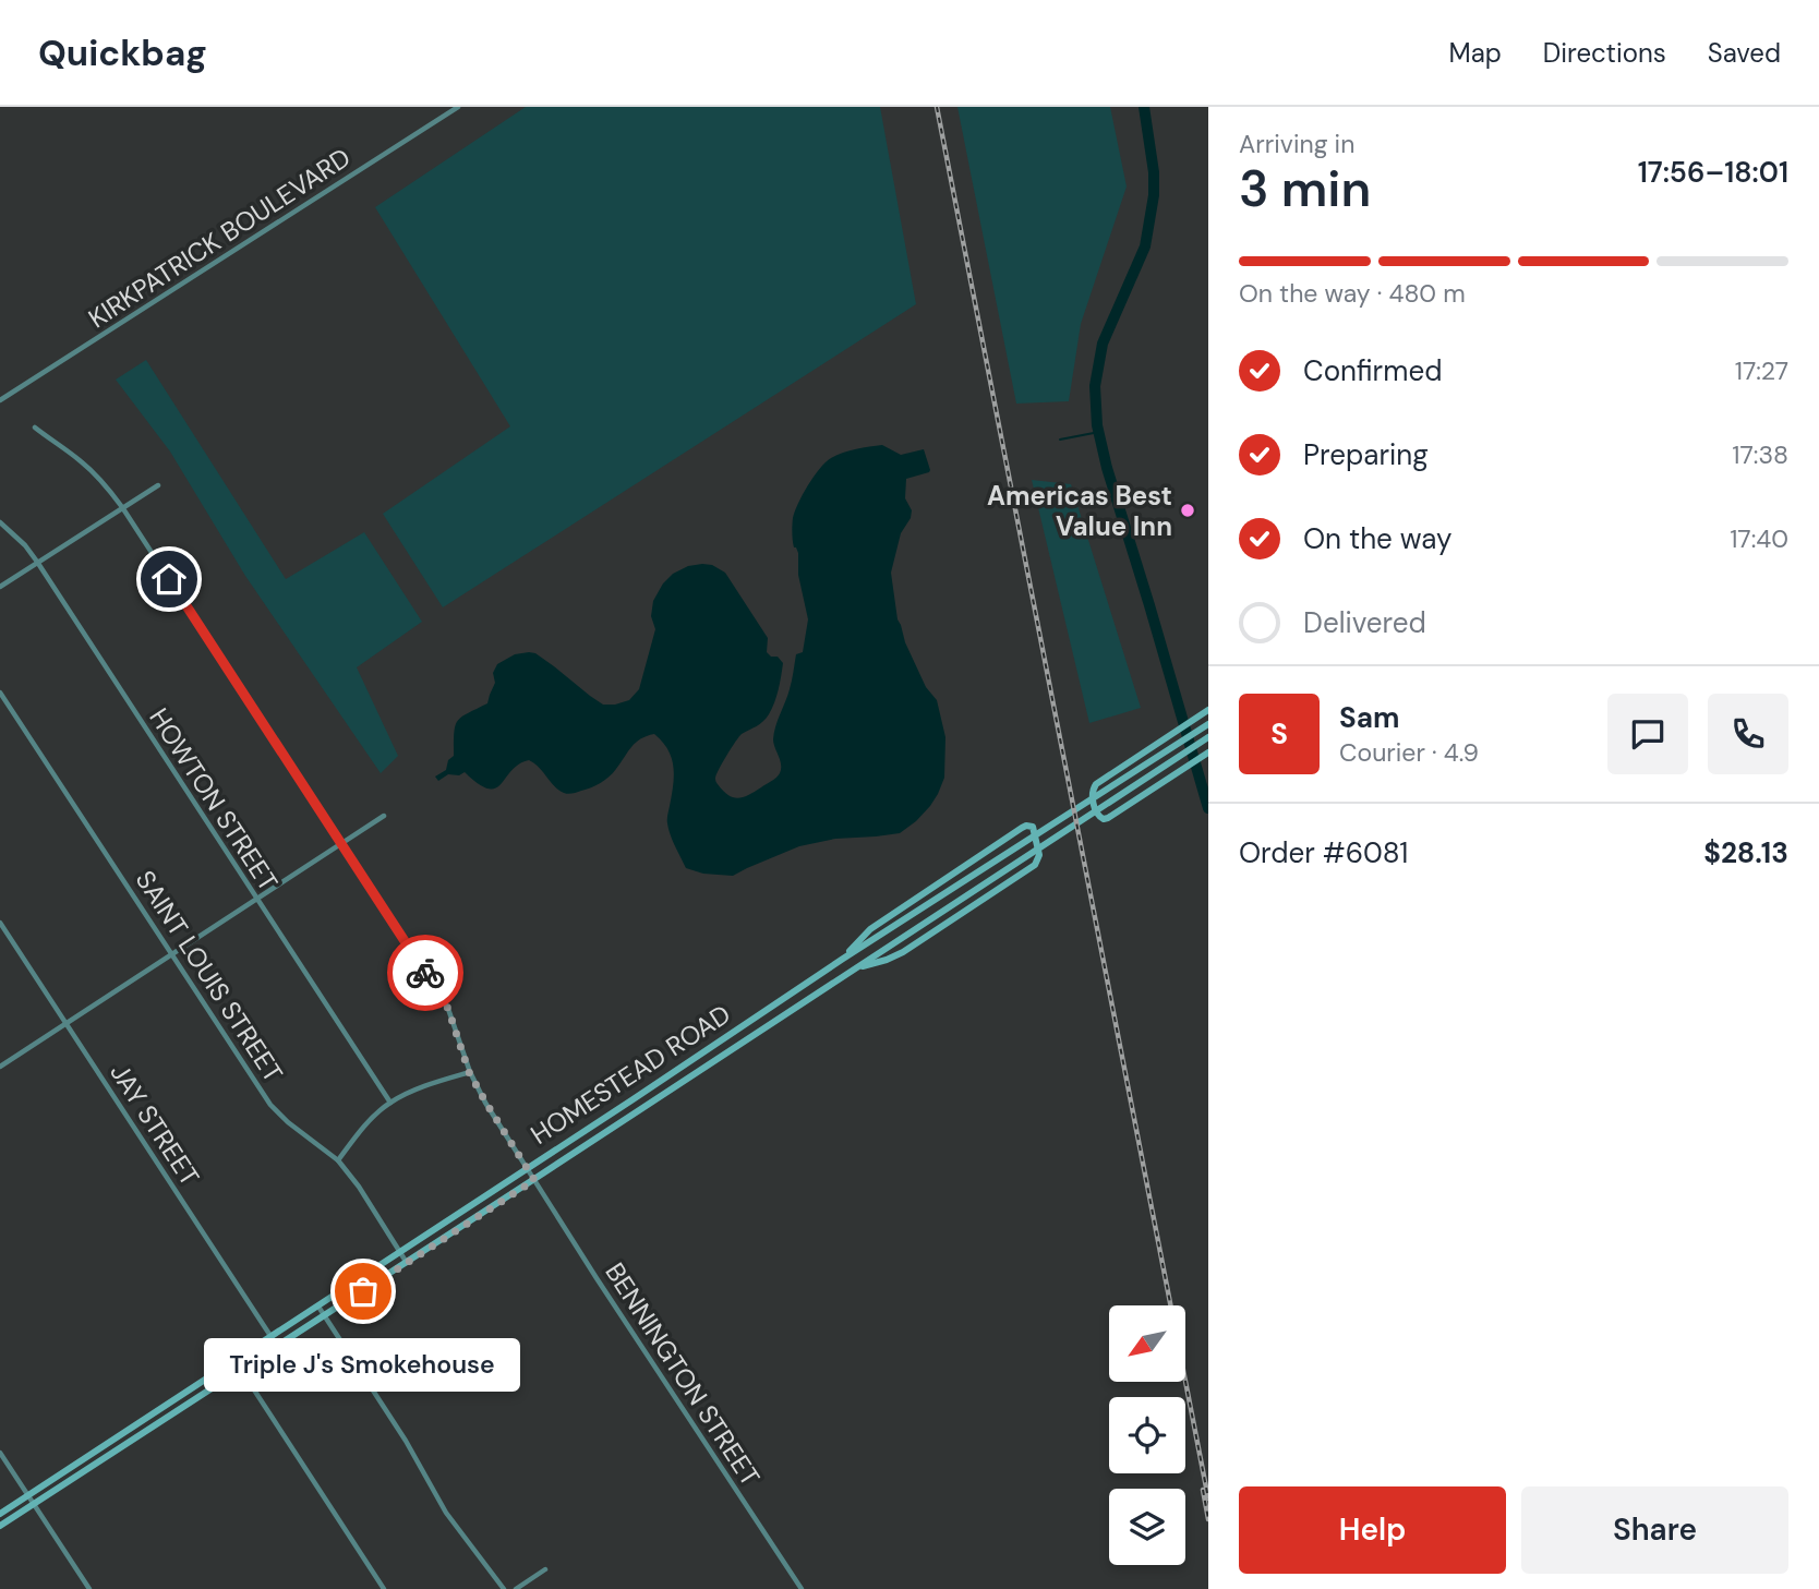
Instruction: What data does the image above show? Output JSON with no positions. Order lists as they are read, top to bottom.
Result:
{
  "streets": {
    "main road": ["HOMESTEAD ROAD"],
    "street": [
      "KIRKPATRICK BOULEVARD",
      "HOWTON STREET",
      "SAINT LOUIS STREET",
      "JAY STREET",
      "BENNINGTON STREET"
    ]
  },
  "crossings": [
    ["SAINT LOUIS STREET", "HOMESTEAD ROAD"],
    ["HOMESTEAD ROAD", "JAY STREET"],
    ["HOMESTEAD ROAD", "BENNINGTON STREET"]
  ],
  "places": ["Americas Best Value Inn", "Triple J's Smokehouse"],
  "north": "bottom left",
  "page": {
    "header": "Quickbag",
    "nav": ["Map", "Directions", "Saved"],
    "heading": ["3 min", "Arriving in", "17:56–18:01"],
    "panel": [
      "Sam",
      "Courier · 4.9",
      "Order #6081",
      "$28.13"
    ],
    "bar": "On the way · 480 m",
    "list": [
      ["Confirmed", "17:27"],
      ["Preparing", "17:38"],
      ["On the way", "17:40"],
      "Delivered"
    ],
    "round": "S",
    "bubble": "Triple J's Smokehouse",
    "buttons": ["Help", "Share"]
  }
}
